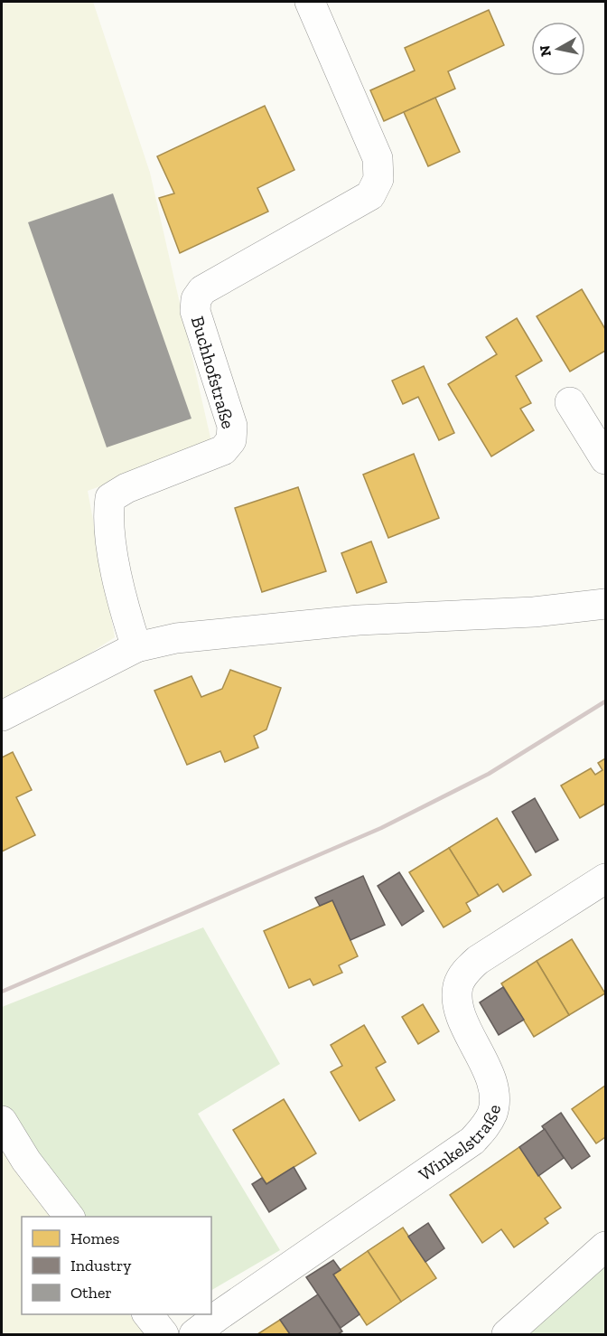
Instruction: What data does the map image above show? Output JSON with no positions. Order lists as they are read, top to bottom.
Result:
{
  "streets": {
    "street": ["Buchhofstraße", "Winkelstraße"]
  },
  "legend": ["Homes", "Industry", "Other"],
  "north": "left"
}
